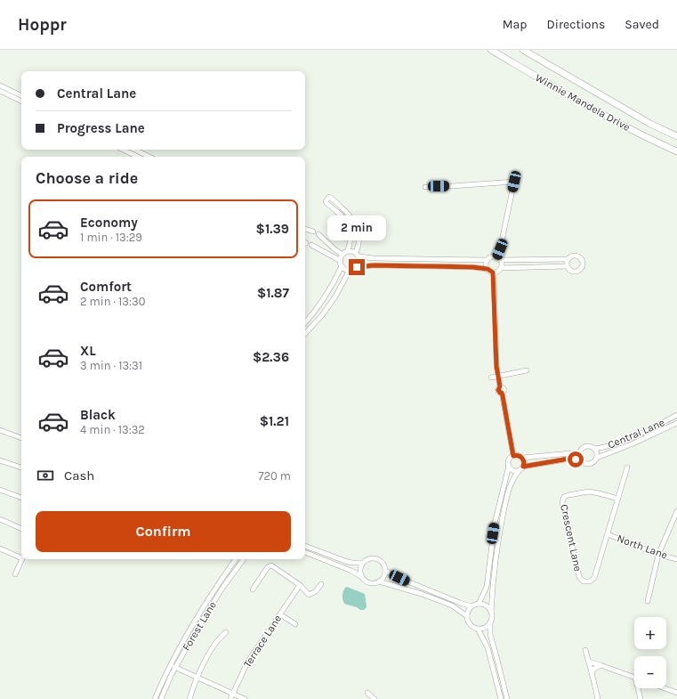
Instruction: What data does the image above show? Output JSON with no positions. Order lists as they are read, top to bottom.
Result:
{
  "streets": {
    "main road": ["Winnie Mandela Drive"],
    "street": [
      "Central Lane",
      "Crescent Lane",
      "North Lane",
      "Forest Lane",
      "Terrace Lane"
    ]
  },
  "crossings": [
    ["Crescent Lane", "North Lane"]
  ],
  "page": {
    "header": "Hoppr",
    "nav": ["Map", "Directions", "Saved"],
    "banner": ["Central Lane", "Progress Lane"],
    "heading": "Choose a ride",
    "list": [
      {
        "name": "Economy",
        "note": "1 min · 13:29",
        "value": "$1.39"
      },
      {
        "name": "Comfort",
        "note": "2 min · 13:30",
        "value": "$1.87"
      },
      {
        "name": "XL",
        "note": "3 min · 13:31",
        "value": "$2.36"
      },
      {
        "name": "Black",
        "note": "4 min · 13:32",
        "value": "$1.21"
      }
    ],
    "bubble": "2 min",
    "pay": ["Cash", "720 m"],
    "buttons": "Confirm",
    "map_buttons": ["+", "−"]
  }
}
